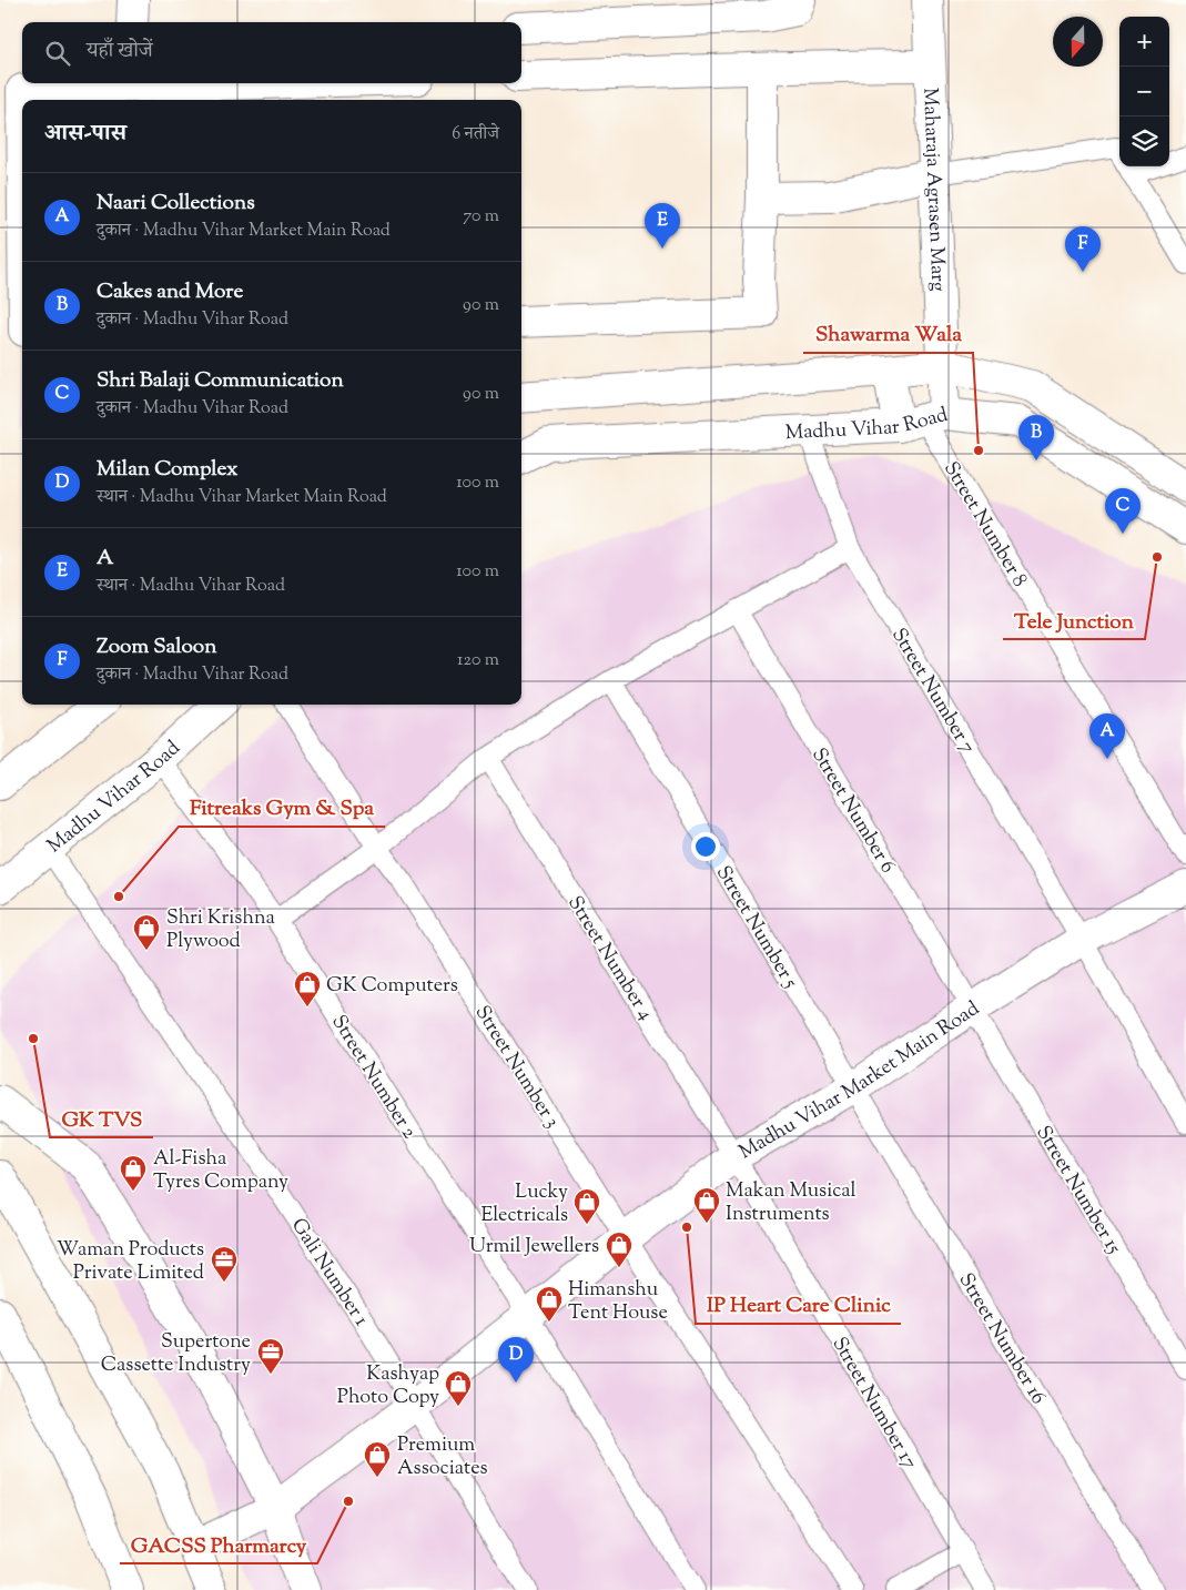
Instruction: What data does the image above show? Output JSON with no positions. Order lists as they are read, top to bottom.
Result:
{
  "streets": {
    "street": ["Maharaja Agrasen Marg", "Madhu Vihar Road", "Madhu Vihar Market Main Road"],
    "lane": [
      "Street Number 8",
      "Street Number 7",
      "Street Number 6",
      "Street Number 5",
      "Street Number 4",
      "Street Number 3",
      "Street Number 2",
      "Street Number 15",
      "Gali Number 1",
      "Street Number 16",
      "Street Number 17"
    ]
  },
  "crossings": [
    ["Maharaja Agrasen Marg", "Madhu Vihar Road"],
    ["Maharaja Agrasen Marg", "Street Number 8"],
    ["Madhu Vihar Road", "Street Number 8"],
    ["Madhu Vihar Road", "Street Number 7"],
    ["Madhu Vihar Road", "Street Number 2"],
    ["Madhu Vihar Road", "Gali Number 1"],
    ["Street Number 7", "Madhu Vihar Market Main Road"],
    ["Street Number 6", "Madhu Vihar Market Main Road"],
    ["Street Number 6", "Street Number 15"],
    ["Street Number 5", "Madhu Vihar Market Main Road"],
    ["Street Number 5", "Street Number 16"],
    ["Street Number 4", "Madhu Vihar Market Main Road"],
    ["Street Number 4", "Street Number 17"],
    ["Street Number 3", "Madhu Vihar Market Main Road"],
    ["Street Number 2", "Madhu Vihar Market Main Road"],
    ["Madhu Vihar Market Main Road", "Street Number 15"],
    ["Madhu Vihar Market Main Road", "Gali Number 1"],
    ["Madhu Vihar Market Main Road", "Street Number 16"],
    ["Madhu Vihar Market Main Road", "Street Number 17"]
  ],
  "places": {
    "other": [
      "Shawarma Wala",
      "Tele Junction",
      "Fitreaks Gym & Spa",
      "GK TVS",
      "IP Heart Care Clinic",
      "GACSS Pharmarcy"
    ],
    "shop": [
      "Shri Krishna Plywood",
      "GK Computers",
      "Al-Fisha Tyres Company",
      "Makan Musical Instruments",
      "Lucky Electricals",
      "Urmil Jewellers",
      "Himanshu Tent House",
      "Kashyap Photo Copy",
      "Premium Associates"
    ],
    "office": ["Waman Products Private Limited", "Supertone Cassette Industry"]
  },
  "north": "bottom",
  "page": {
    "map_buttons": ["+", "−"],
    "search": "यहाँ खोजें",
    "heading": ["आस-पास", "6 नतीजे"],
    "list": [
      {
        "mark": "A",
        "name": "Naari Collections",
        "note": "दुकान · Madhu Vihar Market Main Road",
        "value": "70 m"
      },
      {
        "mark": "B",
        "name": "Cakes and More",
        "note": "दुकान · Madhu Vihar Road",
        "value": "90 m"
      },
      {
        "mark": "C",
        "name": "Shri Balaji Communication",
        "note": "दुकान · Madhu Vihar Road",
        "value": "90 m"
      },
      {
        "mark": "D",
        "name": "Milan Complex",
        "note": "स्थान · Madhu Vihar Market Main Road",
        "value": "100 m"
      },
      {
        "mark": "E",
        "name": "A",
        "note": "स्थान · Madhu Vihar Road",
        "value": "100 m"
      },
      {
        "mark": "F",
        "name": "Zoom Saloon",
        "note": "दुकान · Madhu Vihar Road",
        "value": "120 m"
      }
    ],
    "pins": [
      "E",
      "F",
      "B",
      "C",
      "A",
      "D"
    ]
  }
}
